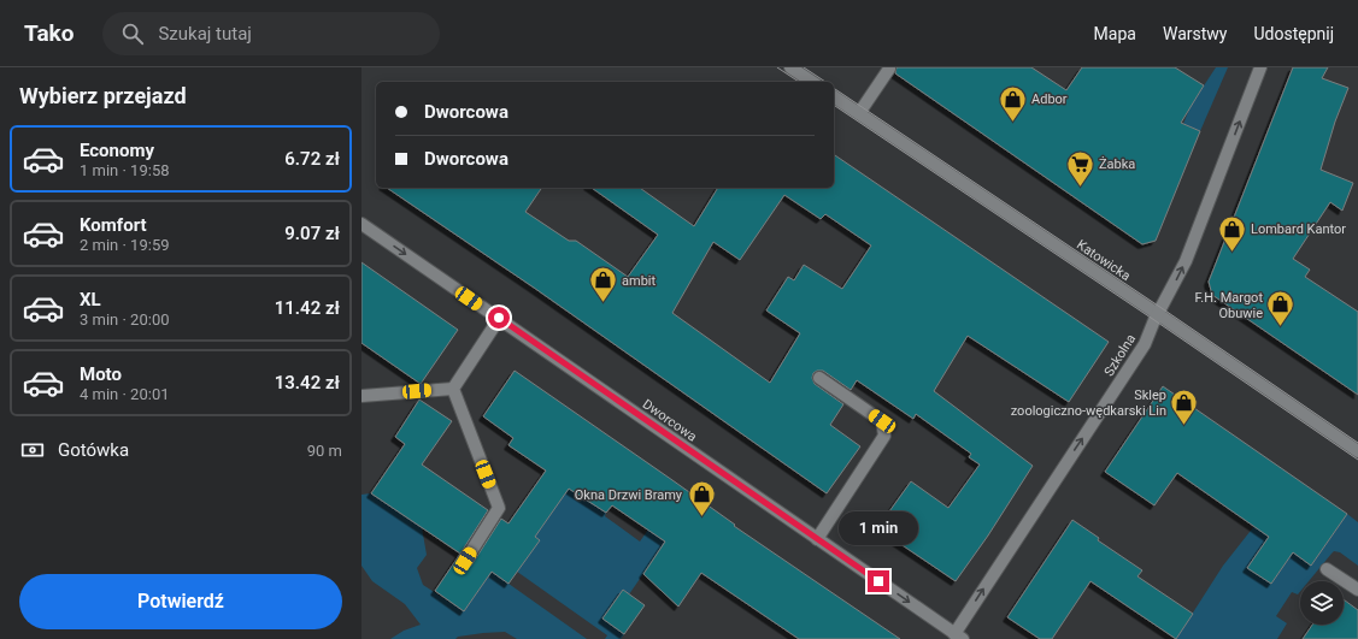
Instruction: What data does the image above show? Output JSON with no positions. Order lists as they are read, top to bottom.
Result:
{
  "streets": {
    "street": ["Katowicka", "Szkolna", "Dworcowa"]
  },
  "crossings": [
    ["Katowicka", "Szkolna"],
    ["Szkolna", "Dworcowa"]
  ],
  "one_way": ["Szkolna", "Dworcowa"],
  "places": {
    "shop": [
      "Adbor",
      "Lombard Kantor",
      "ambit",
      "F.H. Margot Obuwie",
      "Sklep zoologiczno-wędkarski Lin",
      "Okna Drzwi Bramy"
    ],
    "supermarket": ["Żabka"]
  },
  "page": {
    "header": "Tako",
    "search": "Szukaj tutaj",
    "nav": ["Mapa", "Warstwy", "Udostępnij"],
    "heading": "Wybierz przejazd",
    "banner": ["Dworcowa", "Dworcowa"],
    "list": [
      {
        "name": "Economy",
        "note": "1 min · 19:58",
        "value": "6.72 zł"
      },
      {
        "name": "Komfort",
        "note": "2 min · 19:59",
        "value": "9.07 zł"
      },
      {
        "name": "XL",
        "note": "3 min · 20:00",
        "value": "11.42 zł"
      },
      {
        "name": "Moto",
        "note": "4 min · 20:01",
        "value": "13.42 zł"
      }
    ],
    "pay": ["Gotówka", "90 m"],
    "bubble": "1 min",
    "buttons": "Potwierdź"
  }
}
